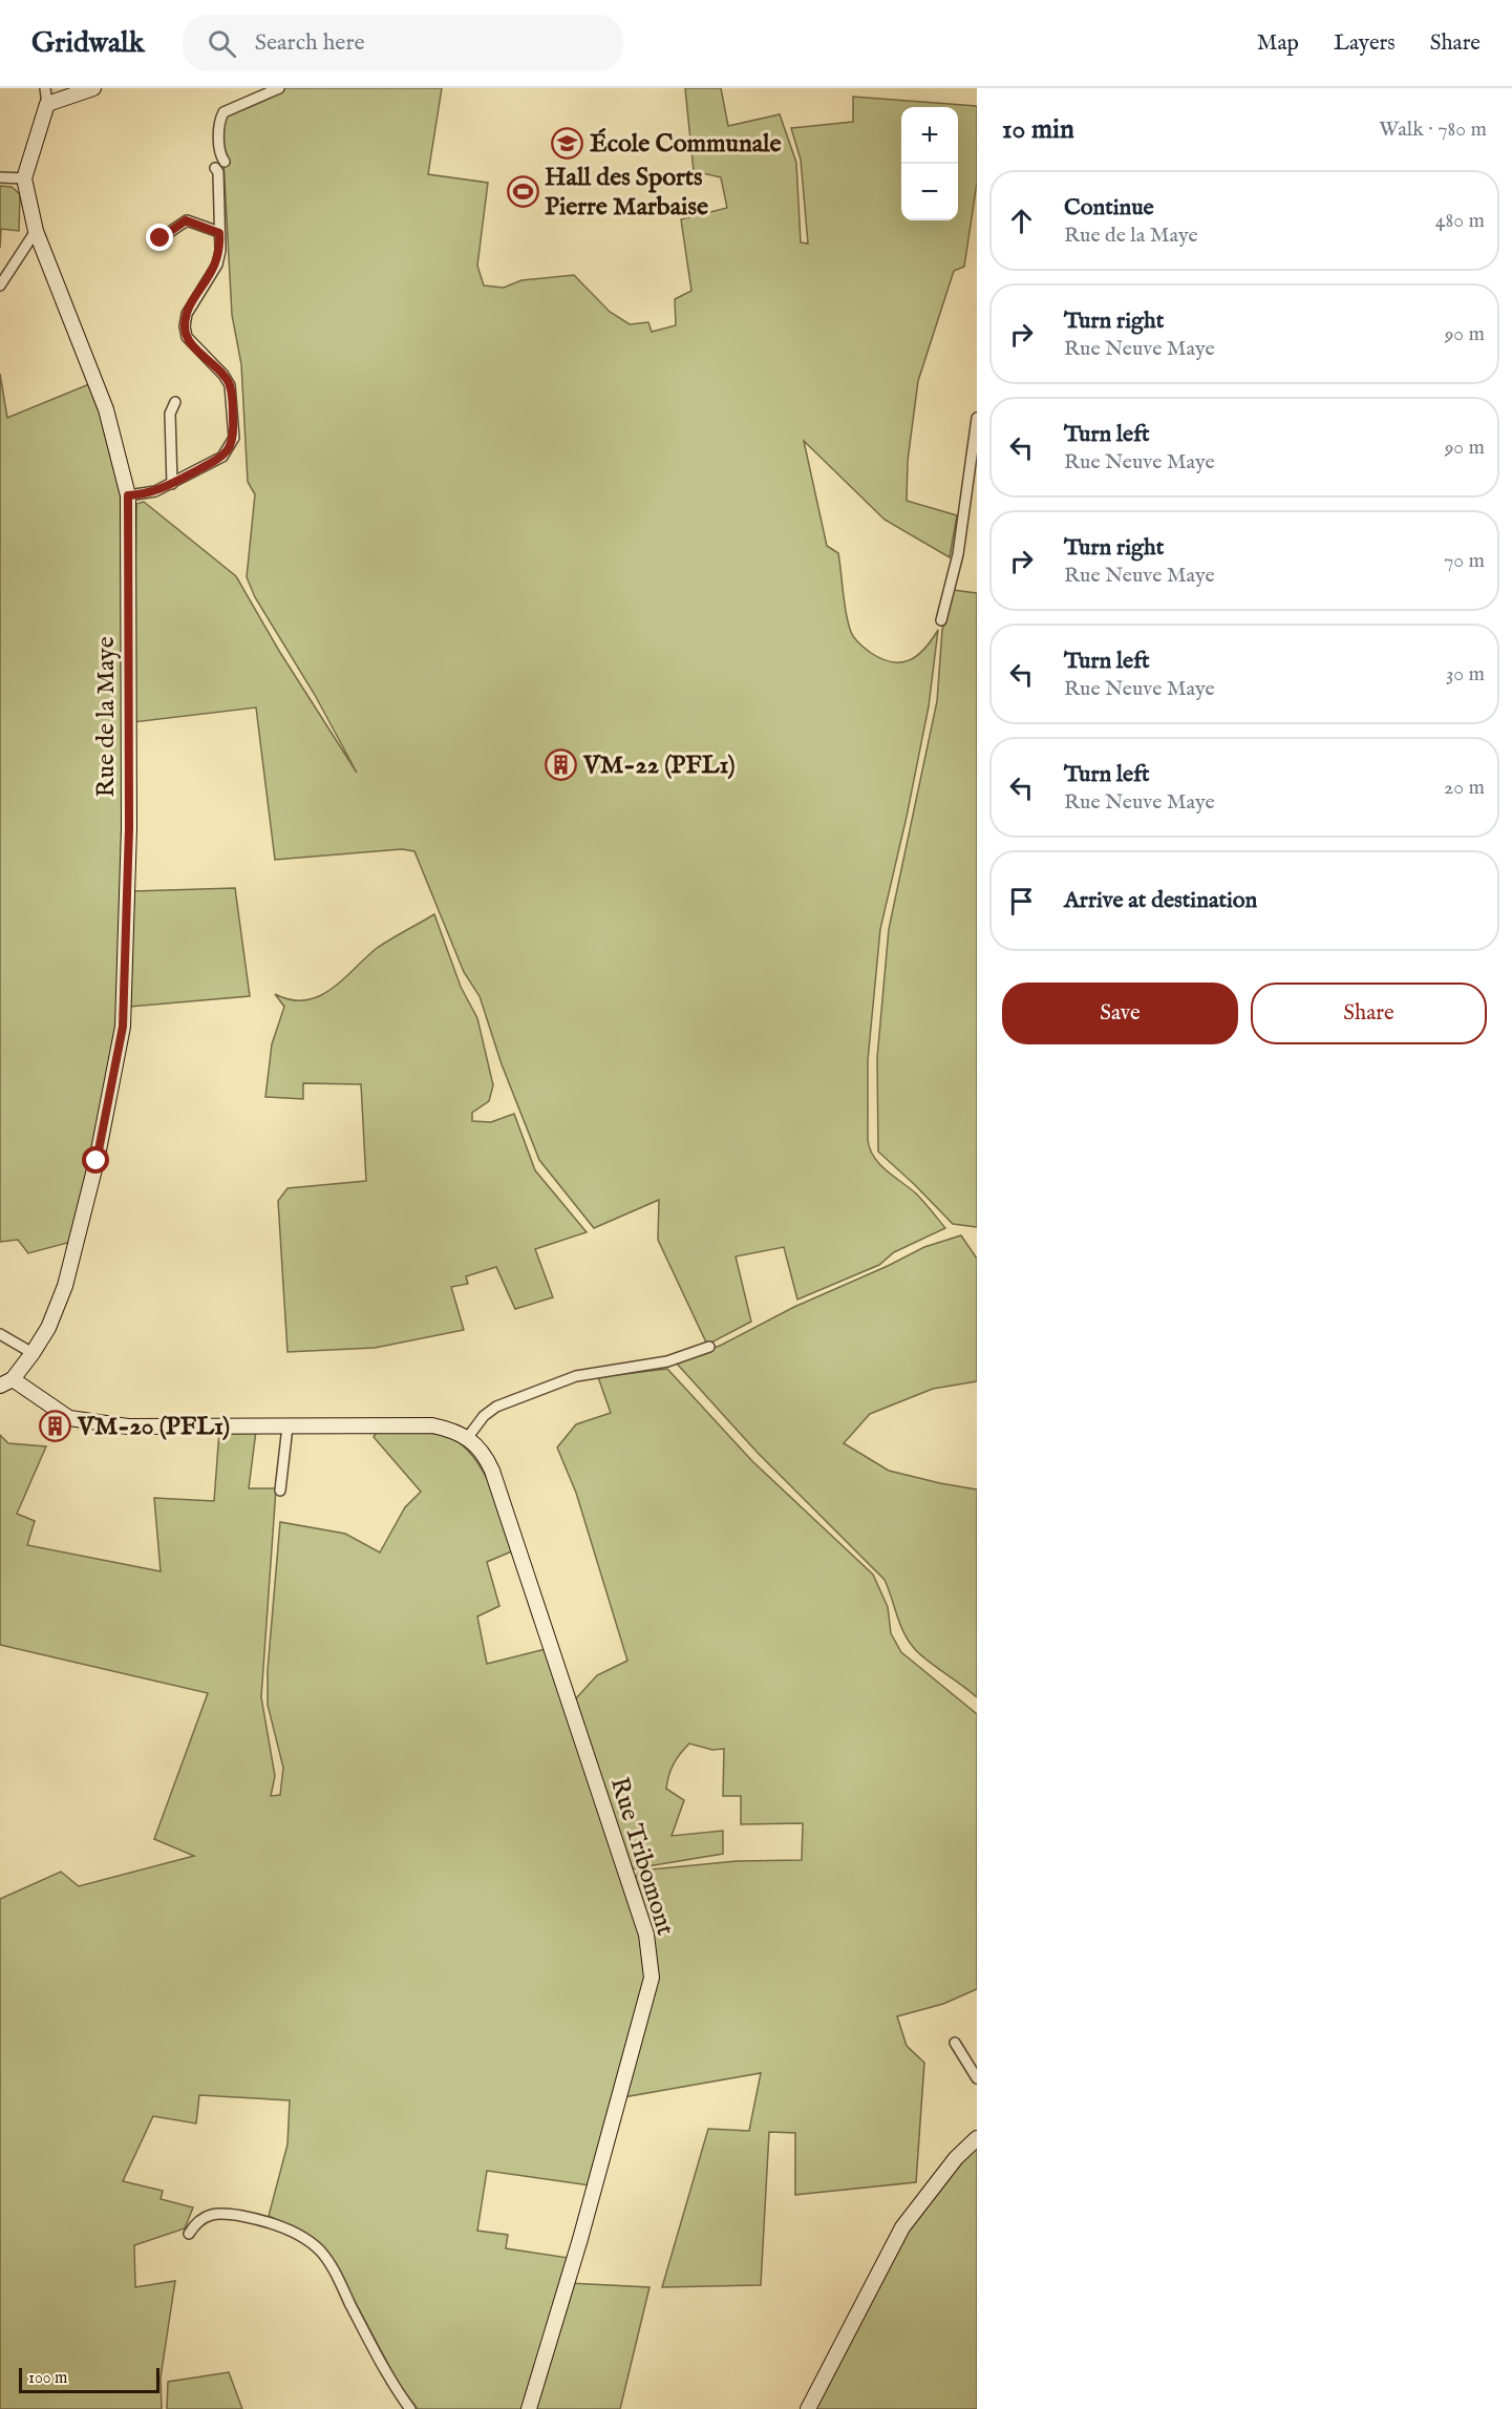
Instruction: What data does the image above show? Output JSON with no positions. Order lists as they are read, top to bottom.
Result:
{
  "streets": {
    "street": ["Rue de la Maye", "Rue Tribomont"]
  },
  "places": {
    "school or university": ["École Communale"],
    "sports": ["Hall des Sports Pierre Marbaise"],
    "building": ["VM-22 (PFL1)", "VM-20 (PFL1)"]
  },
  "scale_bar": "100 m",
  "page": {
    "header": "Gridwalk",
    "search": "Search here",
    "nav": ["Map", "Layers", "Share"],
    "heading": ["10 min", "Walk · 780 m"],
    "map_buttons": ["+", "−"],
    "list": [
      ["Continue", "Rue de la Maye", "480 m"],
      ["Turn right", "Rue Neuve Maye", "90 m"],
      ["Turn left", "Rue Neuve Maye", "90 m"],
      ["Turn right", "Rue Neuve Maye", "70 m"],
      ["Turn left", "Rue Neuve Maye", "30 m"],
      ["Turn left", "Rue Neuve Maye", "20 m"],
      "Arrive at destination"
    ],
    "buttons": ["Save", "Share"],
    "scale": "100 m"
  }
}
